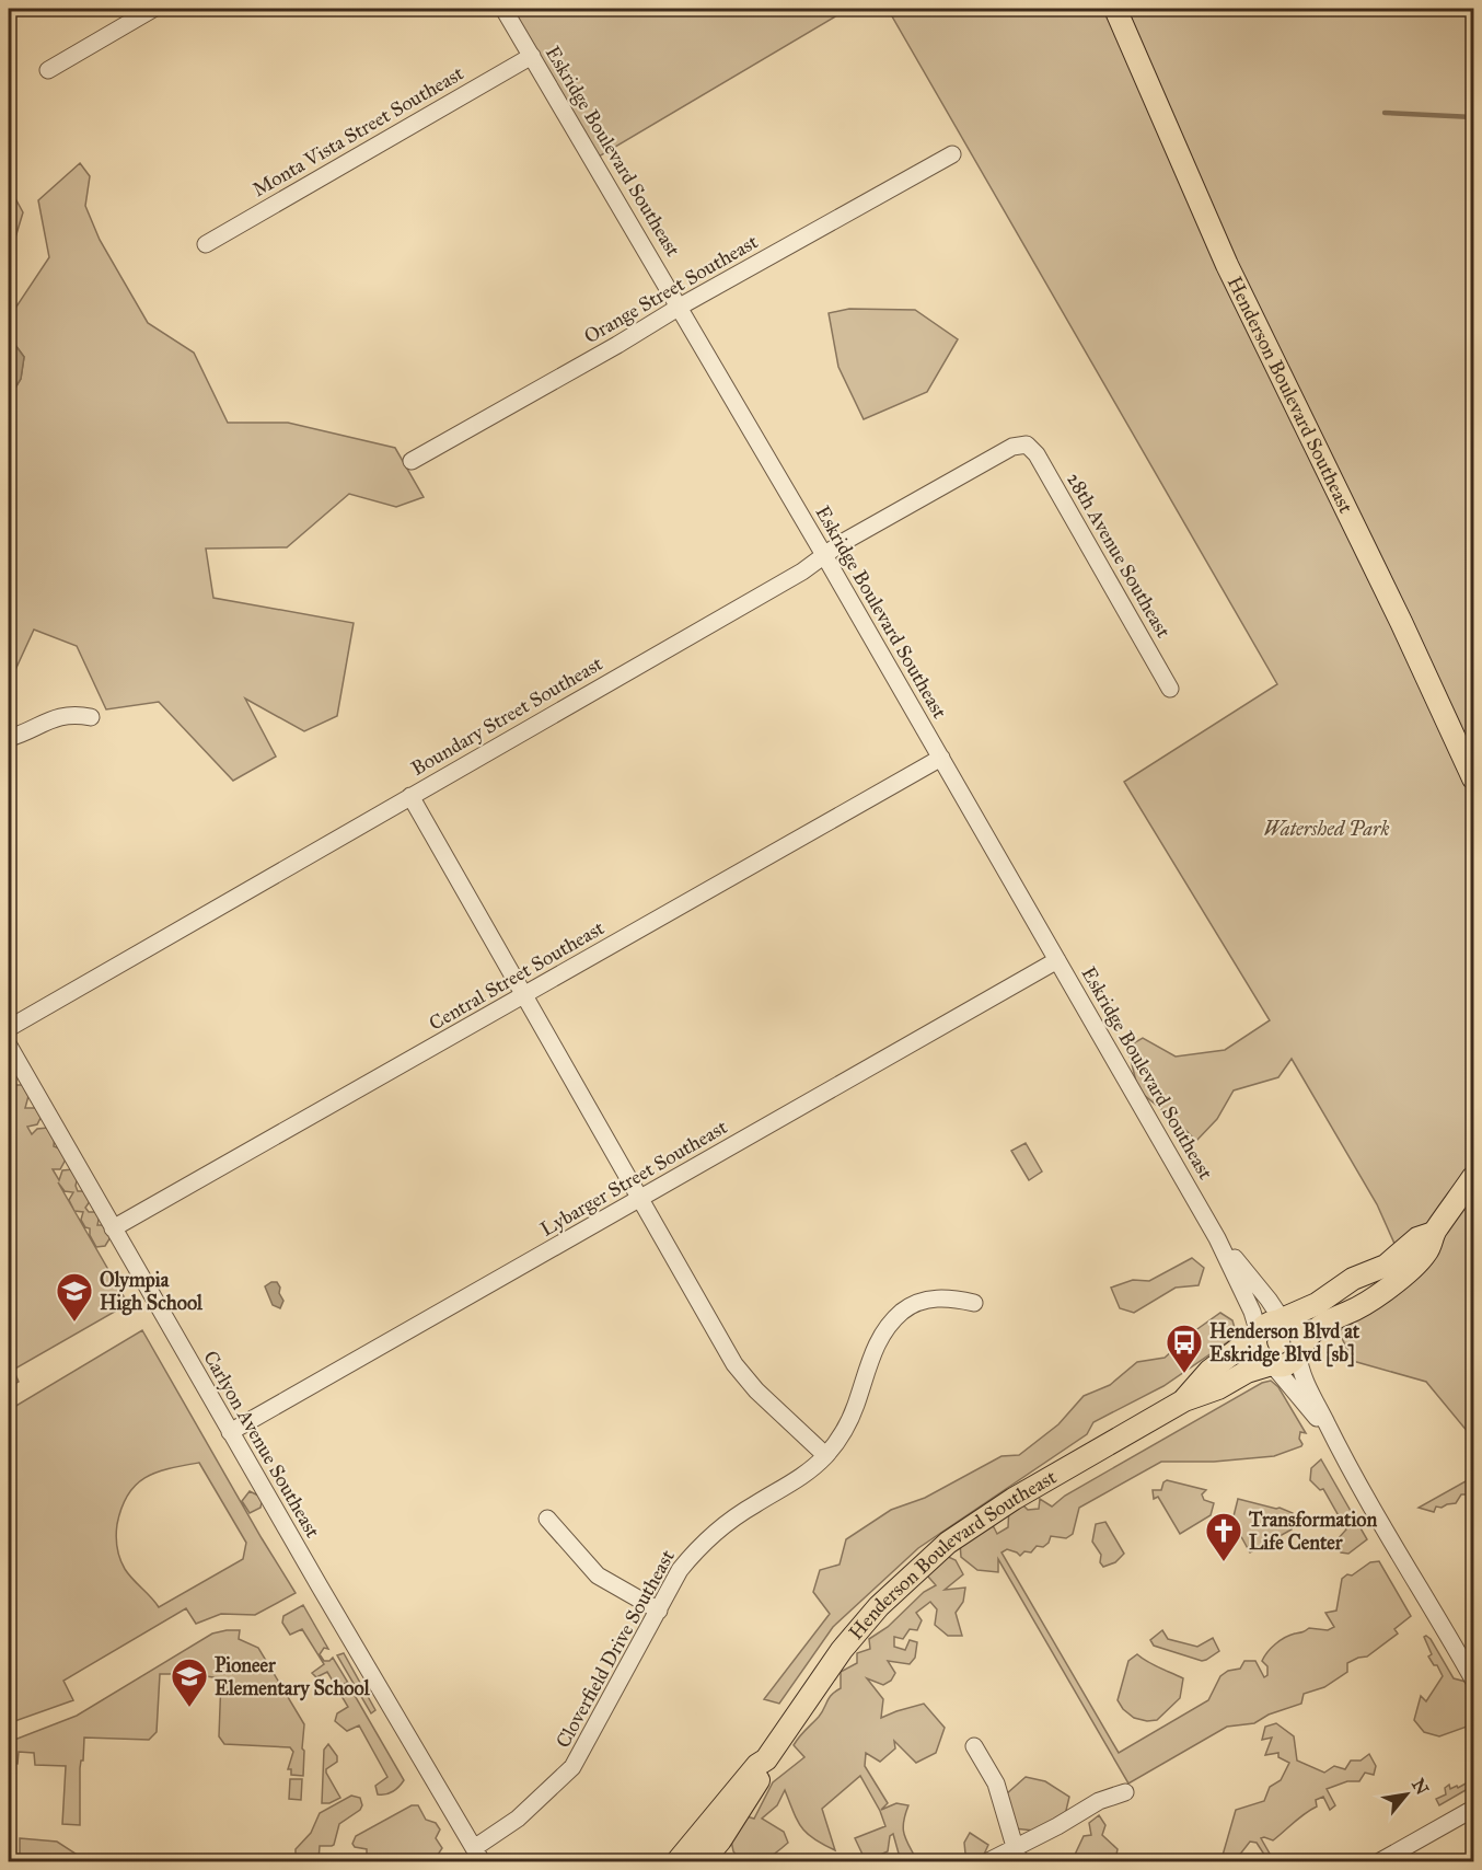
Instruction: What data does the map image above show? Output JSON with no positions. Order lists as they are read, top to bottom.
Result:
{
  "streets": {
    "main road": ["Henderson Boulevard Southeast"],
    "street": [
      "Monta Vista Street Southeast",
      "Eskridge Boulevard Southeast",
      "Orange Street Southeast",
      "28th Avenue Southeast",
      "Boundary Street Southeast",
      "Central Street Southeast",
      "Lybarger Street Southeast",
      "Carlyon Avenue Southeast",
      "Cloverfield Drive Southeast"
    ]
  },
  "crossings": [
    ["Monta Vista Street Southeast", "Eskridge Boulevard Southeast"],
    ["Eskridge Boulevard Southeast", "Orange Street Southeast"],
    ["Eskridge Boulevard Southeast", "Henderson Boulevard Southeast"],
    ["Eskridge Boulevard Southeast", "Boundary Street Southeast"],
    ["Eskridge Boulevard Southeast", "Central Street Southeast"],
    ["Eskridge Boulevard Southeast", "Lybarger Street Southeast"],
    ["28th Avenue Southeast", "Boundary Street Southeast"],
    ["Central Street Southeast", "Carlyon Avenue Southeast"],
    ["Lybarger Street Southeast", "Carlyon Avenue Southeast"],
    ["Carlyon Avenue Southeast", "Cloverfield Drive Southeast"]
  ],
  "parks": ["Watershed Park"],
  "places": {
    "school or university": ["Olympia High School", "Pioneer Elementary School"],
    "bus stop": ["Henderson Blvd at Eskridge Blvd [sb]"],
    "church": ["Transformation Life Center"]
  },
  "north": "top right"
}
